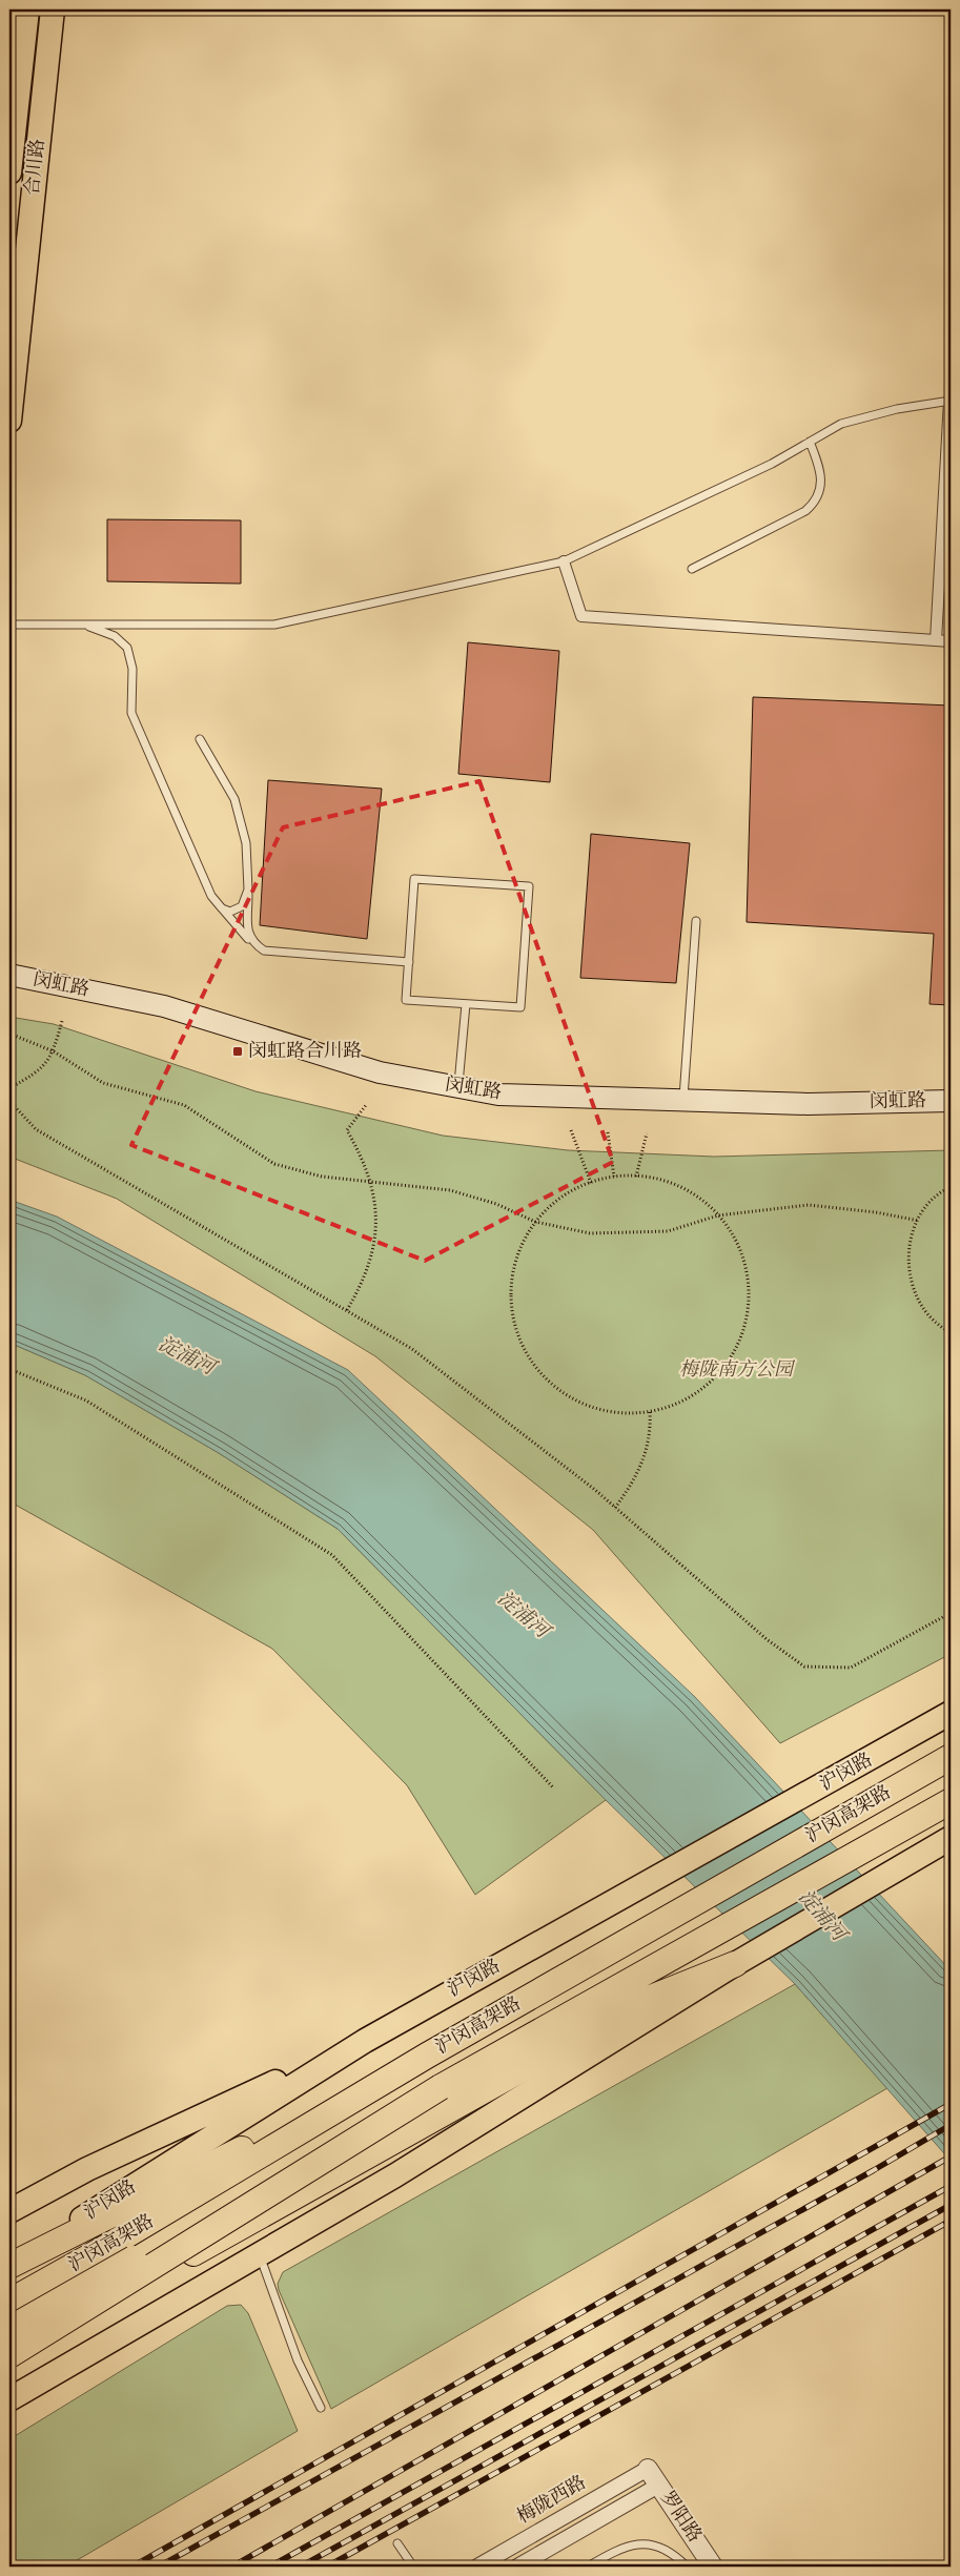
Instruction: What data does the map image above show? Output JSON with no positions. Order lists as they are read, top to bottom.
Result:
{
  "streets": {
    "highway": ["沪闵高架路"],
    "main road": ["合川路", "闵虹路", "沪闵路"],
    "street": ["梅陇西路", "罗阳路"]
  },
  "crossings": [
    ["梅陇西路", "罗阳路"]
  ],
  "water": ["淀浦河"],
  "parks": ["梅陇南方公园"],
  "places": {
    "transit": ["闵虹路合川路"]
  }
}
